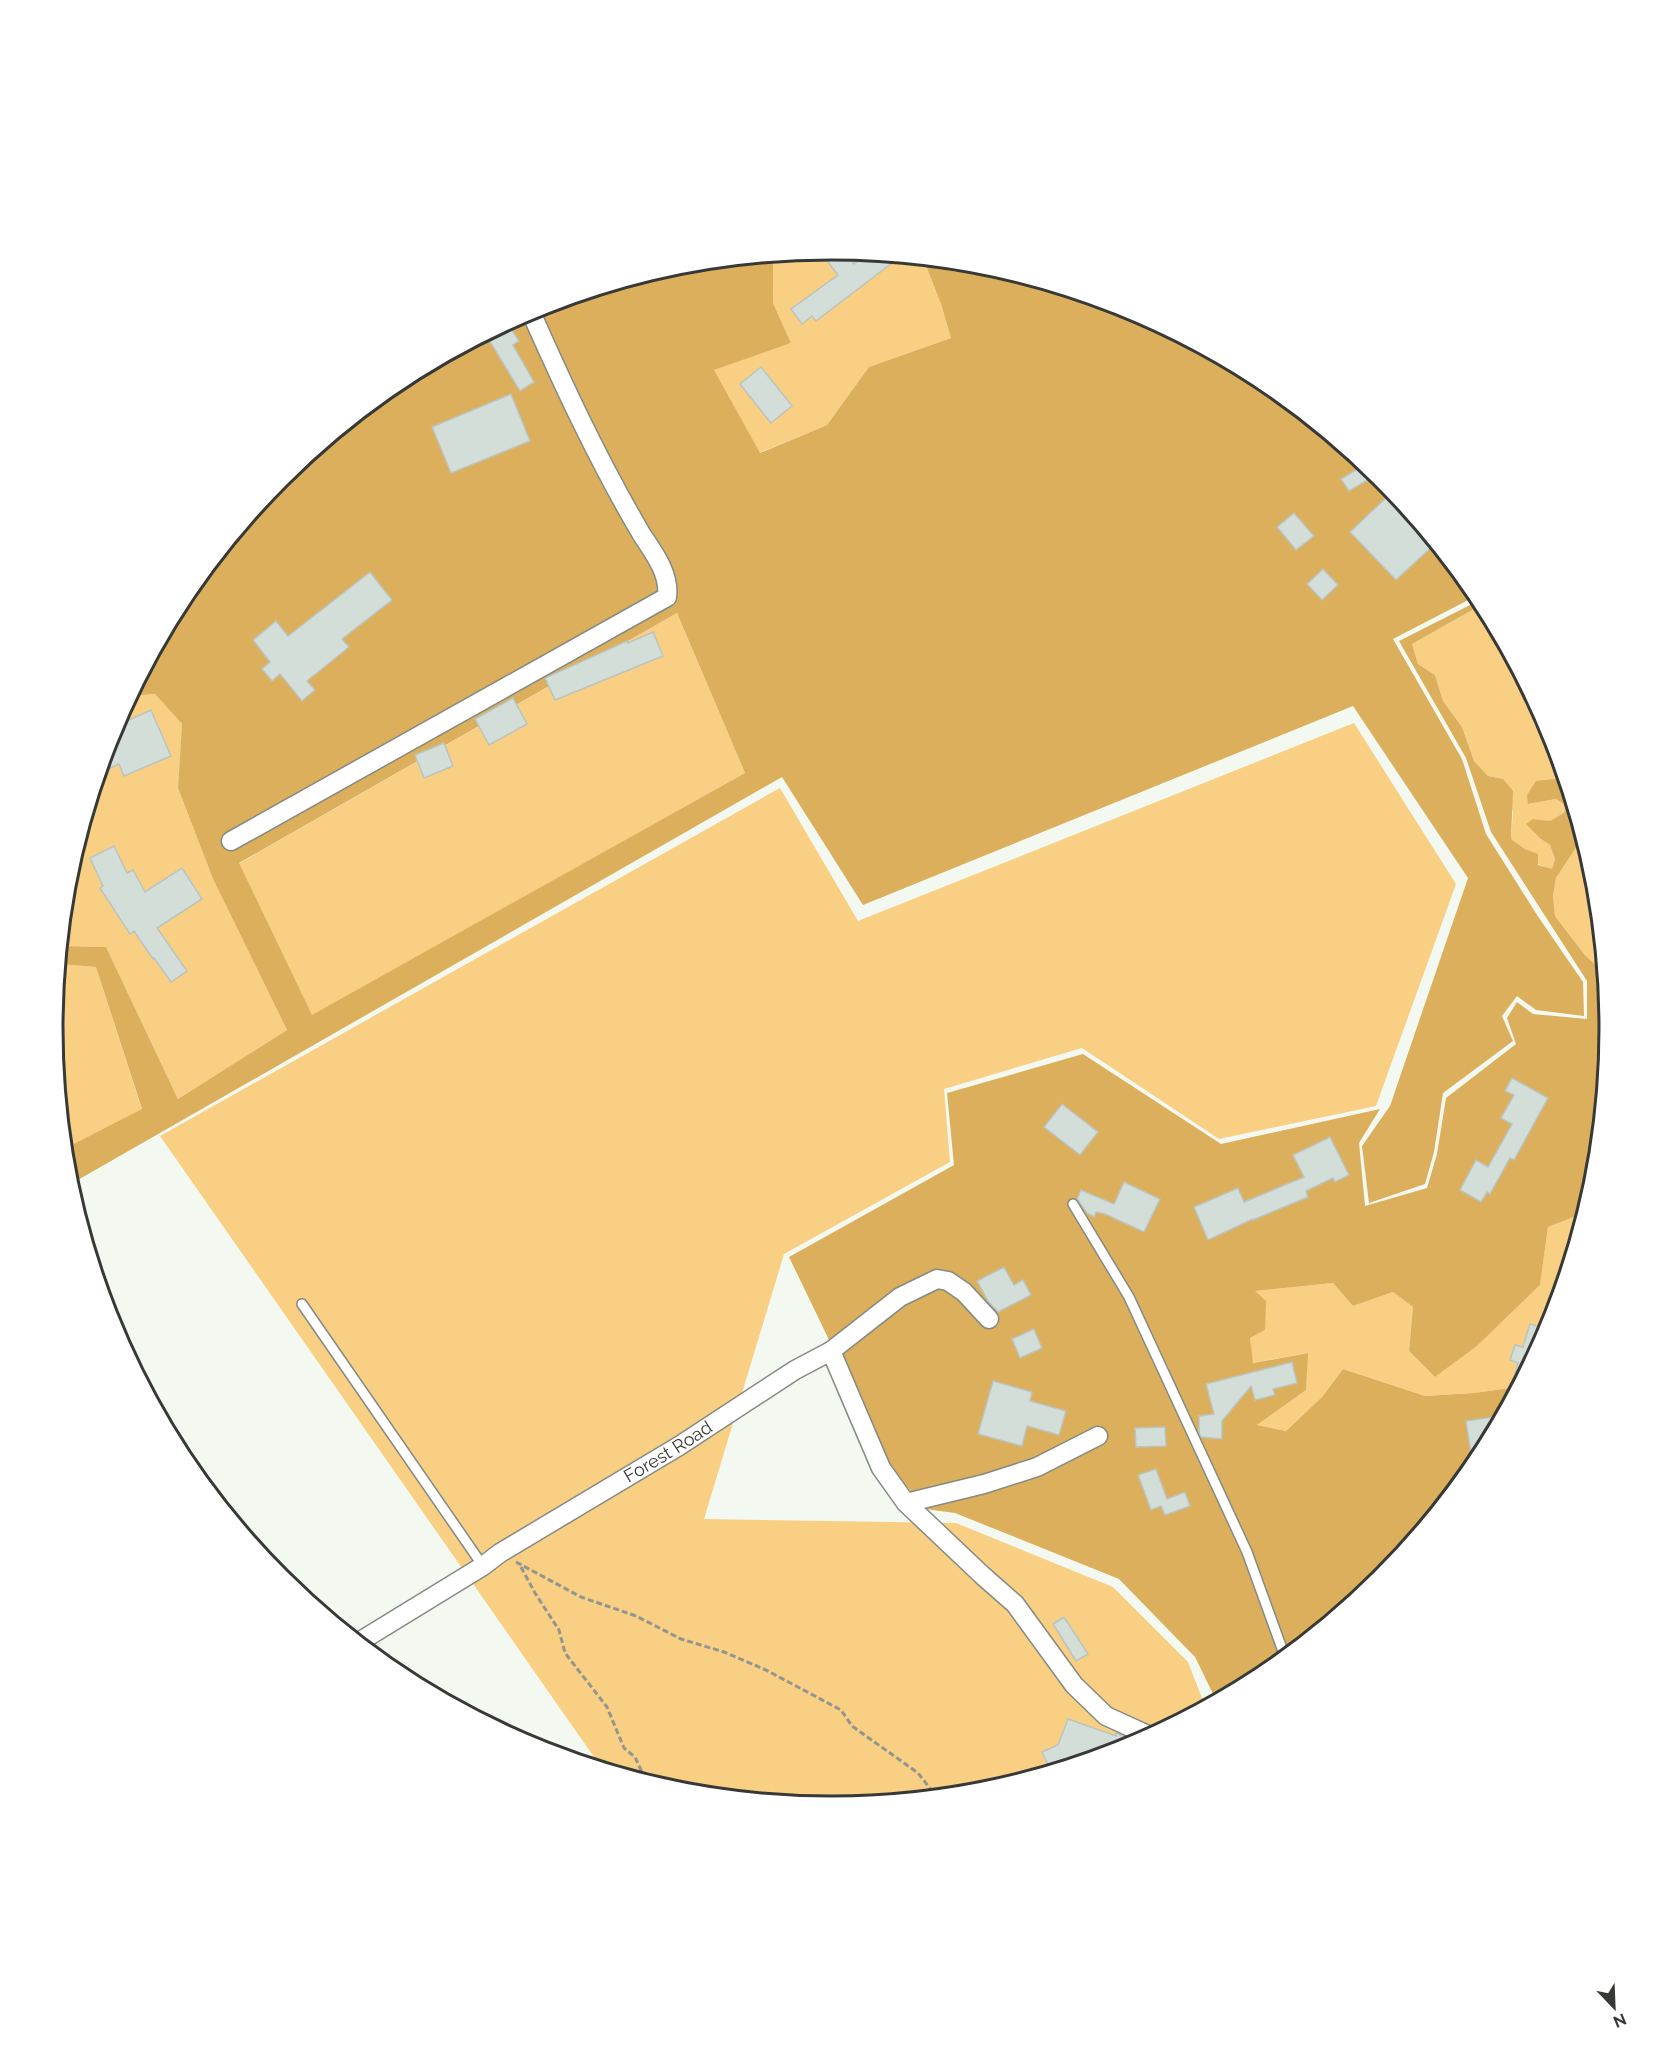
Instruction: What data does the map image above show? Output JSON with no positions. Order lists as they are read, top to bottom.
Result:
{
  "streets": {
    "street": ["Forest Road"]
  },
  "north": "bottom right"
}
